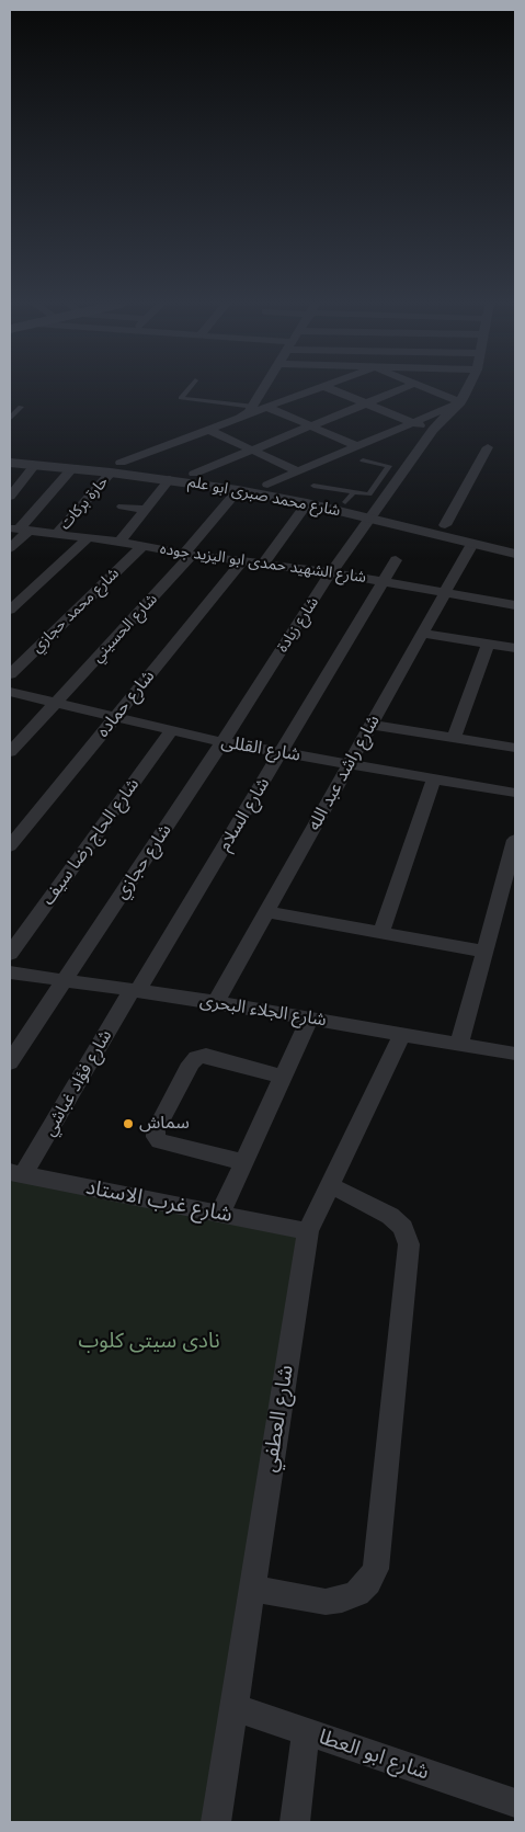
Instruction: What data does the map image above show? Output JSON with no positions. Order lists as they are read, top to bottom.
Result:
{
  "streets": {
    "street": [
      "شارع محمد صبرى ابو علم",
      "حارة بركات",
      "شارع الشهيد حمدى ابو اليزيد جوده",
      "شارع محمد حجازي",
      "شارع زيادة",
      "شارع الحسيني",
      "شارع حماده",
      "شارع القللى",
      "شارع راشد عبد الله",
      "شارع السلام",
      "شارع الحاج رضا سيف",
      "شارع حجازي",
      "شارع الجلاء البحرى",
      "شارع فؤاد غباشي",
      "شارع غرب الاستاد",
      "شارع العطفي",
      "شارع ابو العطا"
    ]
  },
  "crossings": [
    ["شارع محمد صبرى ابو علم", "حارة بركات"],
    ["شارع محمد صبرى ابو علم", "شارع زيادة"],
    ["شارع محمد صبرى ابو علم", "شارع راشد عبد الله"],
    ["حارة بركات", "شارع الشهيد حمدى ابو اليزيد جوده"],
    ["شارع الشهيد حمدى ابو اليزيد جوده", "شارع محمد حجازي"],
    ["شارع الشهيد حمدى ابو اليزيد جوده", "شارع زيادة"],
    ["شارع الشهيد حمدى ابو اليزيد جوده", "شارع الحسيني"],
    ["شارع الشهيد حمدى ابو اليزيد جوده", "شارع حماده"],
    ["شارع الشهيد حمدى ابو اليزيد جوده", "شارع راشد عبد الله"],
    ["شارع الشهيد حمدى ابو اليزيد جوده", "شارع السلام"],
    ["شارع زيادة", "شارع القللى"],
    ["شارع زيادة", "شارع حجازي"],
    ["شارع الحسيني", "شارع القللى"],
    ["شارع حماده", "شارع القللى"],
    ["شارع القللى", "شارع راشد عبد الله"],
    ["شارع القللى", "شارع السلام"],
    ["شارع القللى", "شارع الحاج رضا سيف"],
    ["شارع القللى", "شارع حجازي"],
    ["شارع راشد عبد الله", "شارع الجلاء البحرى"],
    ["شارع السلام", "شارع الجلاء البحرى"],
    ["شارع السلام", "شارع فؤاد غباشي"],
    ["شارع حجازي", "شارع الجلاء البحرى"],
    ["شارع الجلاء البحرى", "شارع فؤاد غباشي"],
    ["شارع الجلاء البحرى", "شارع العطفي"],
    ["شارع فؤاد غباشي", "شارع غرب الاستاد"],
    ["شارع غرب الاستاد", "شارع العطفي"],
    ["شارع العطفي", "شارع ابو العطا"]
  ],
  "parks": ["نادى سيتى كلوب"],
  "places": ["سماش"]
}
